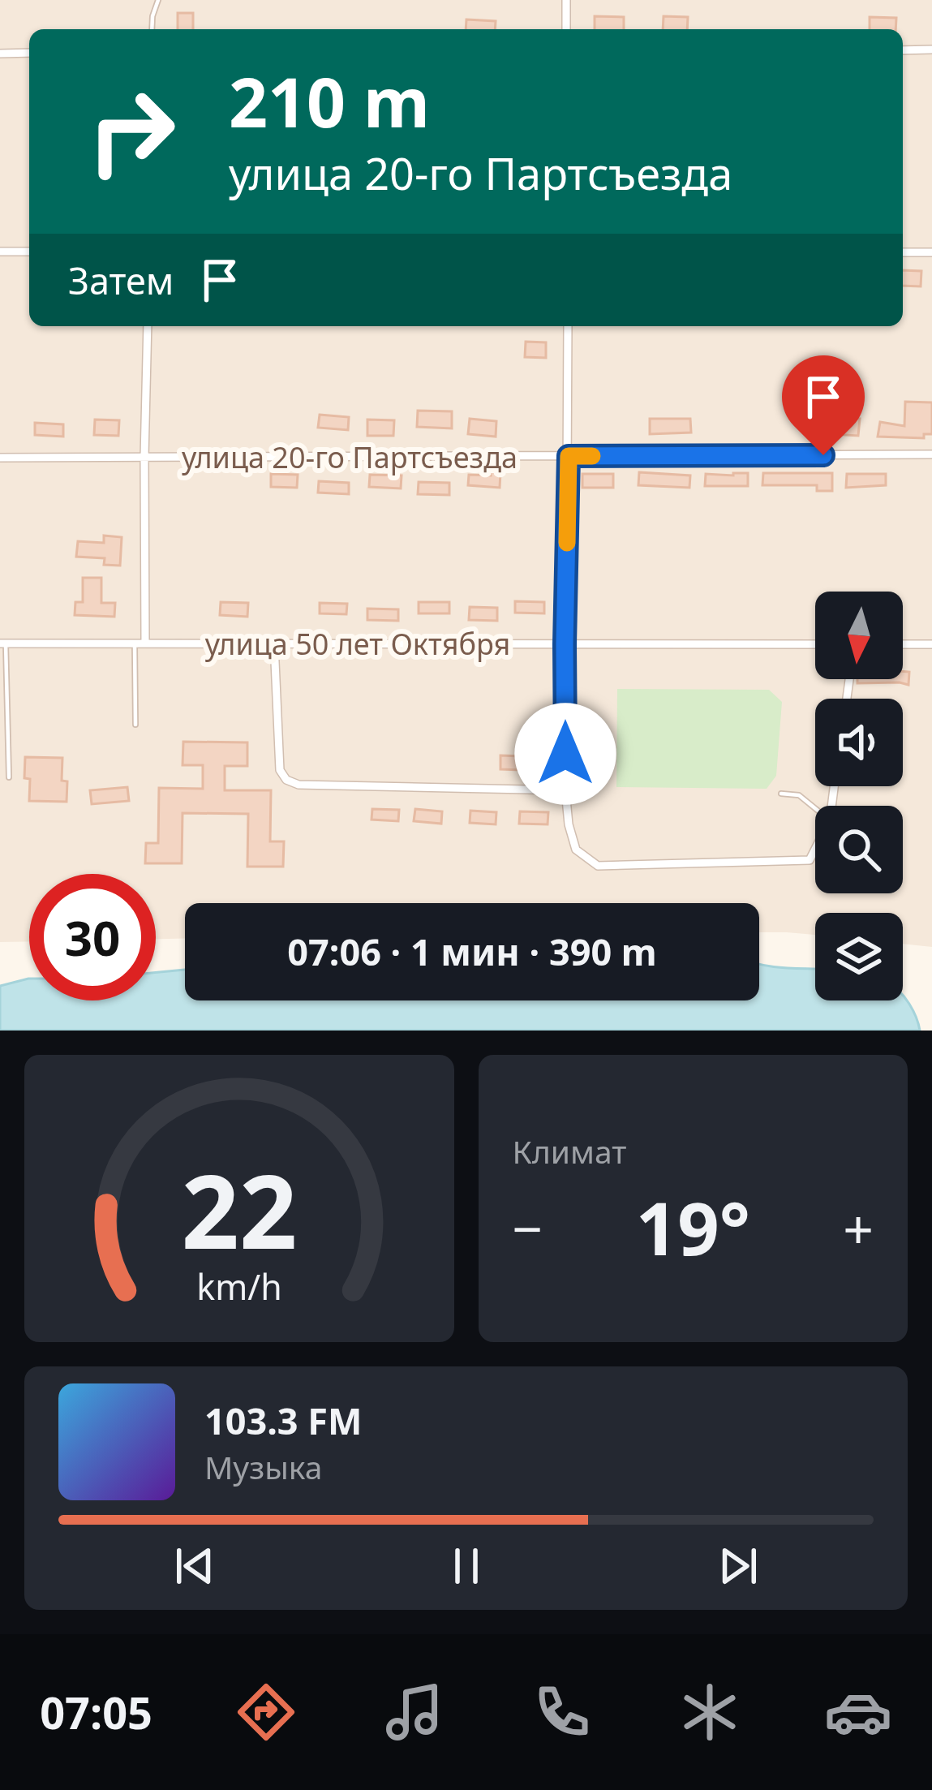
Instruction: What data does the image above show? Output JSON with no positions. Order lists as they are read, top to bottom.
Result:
{
  "streets": {
    "street": ["улица 20-го Партсъезда", "улица 50 лет Октября"]
  },
  "north": "bottom",
  "page": {
    "turn": ["210 m", "улица 20-го Партсъезда"],
    "then": "Затем",
    "limit": "30",
    "trip": "07:06 · 1 мин · 390 m",
    "tile": "Климат",
    "heat": ["−", "19°", "+"],
    "song": ["103.3 FM", "Музыка"],
    "tabs": "07:05",
    "gauge": ["22", "km/h"]
  }
}
